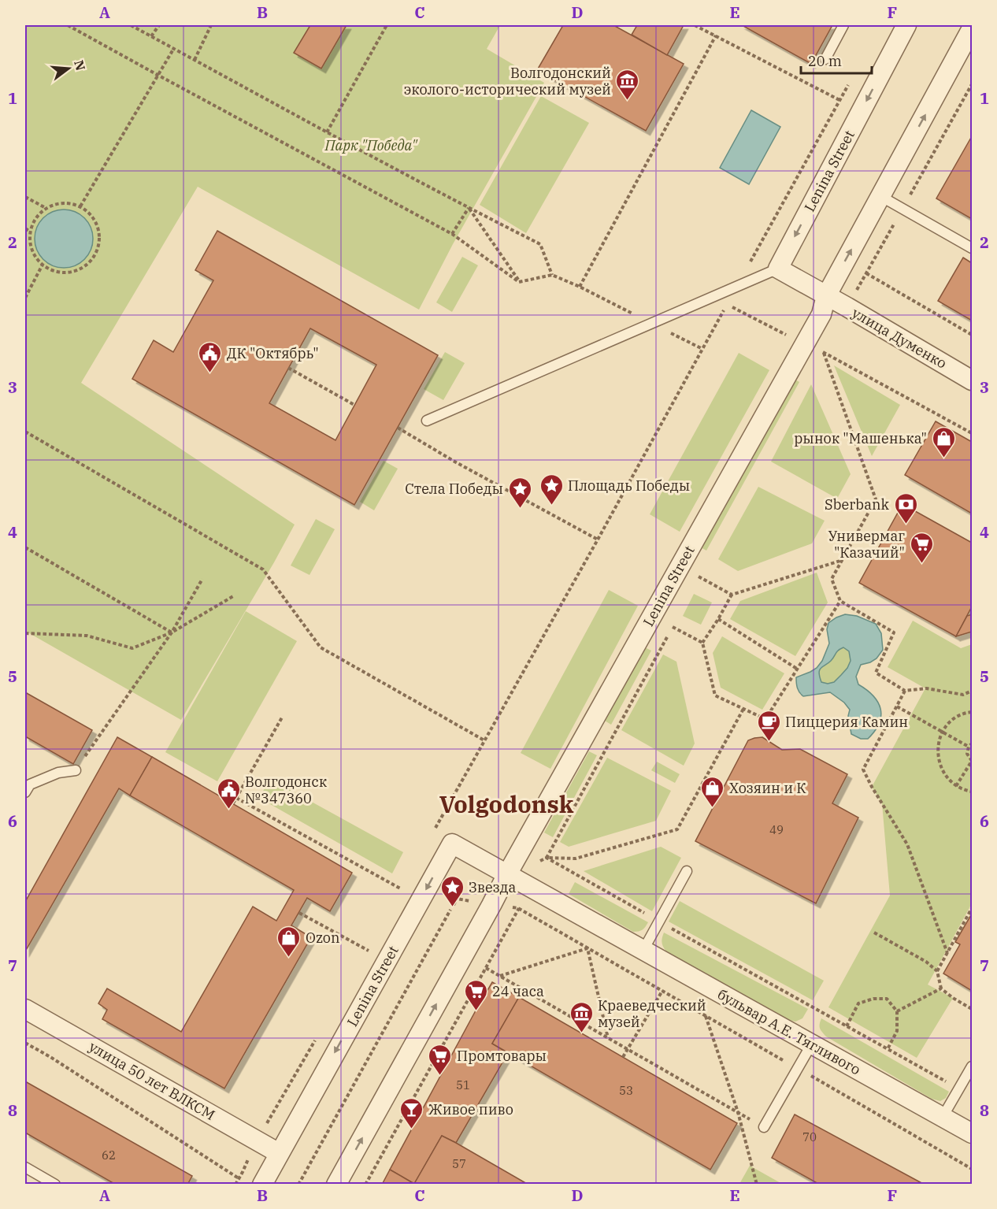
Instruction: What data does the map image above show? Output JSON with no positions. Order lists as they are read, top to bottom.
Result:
{
  "streets": {
    "street": [
      "Lenina Street",
      "улица Думенко",
      "бульвар А.Е. Тягливого",
      "улица 50 лет ВЛКСМ"
    ]
  },
  "crossings": [
    ["Lenina Street", "улица Думенко"],
    ["Lenina Street", "бульвар А.Е. Тягливого"],
    ["Lenina Street", "улица 50 лет ВЛКСМ"]
  ],
  "districts": ["Volgodonsk"],
  "parks": ["Парк \"Победа\""],
  "places": {
    "museum": ["Волгодонский эколого-исторический музей", "Краеведческий музей"],
    "public building": ["ДК \"Октябрь\"", "Волгодонск №347360"],
    "shop": ["рынок \"Машенька\"", "Хозяин и К", "Ozon"],
    "place": ["Площадь Победы", "Стела Победы", "Звезда"],
    "bank": ["Sberbank"],
    "supermarket": ["Универмаг \"Казачий\"", "24 часа", "Промтовары"],
    "cafe": ["Пиццерия Камин"],
    "bar": ["Живое пиво"]
  },
  "house_numbers": [
    "49",
    "51",
    "53",
    "70",
    "62",
    "57"
  ],
  "scale_bar": "20 m",
  "north": "right",
  "grid": {
    "columns": [
      "A",
      "B",
      "C",
      "D",
      "E",
      "F"
    ],
    "rows": [
      "1",
      "2",
      "3",
      "4",
      "5",
      "6",
      "7",
      "8"
    ]
  }
}
